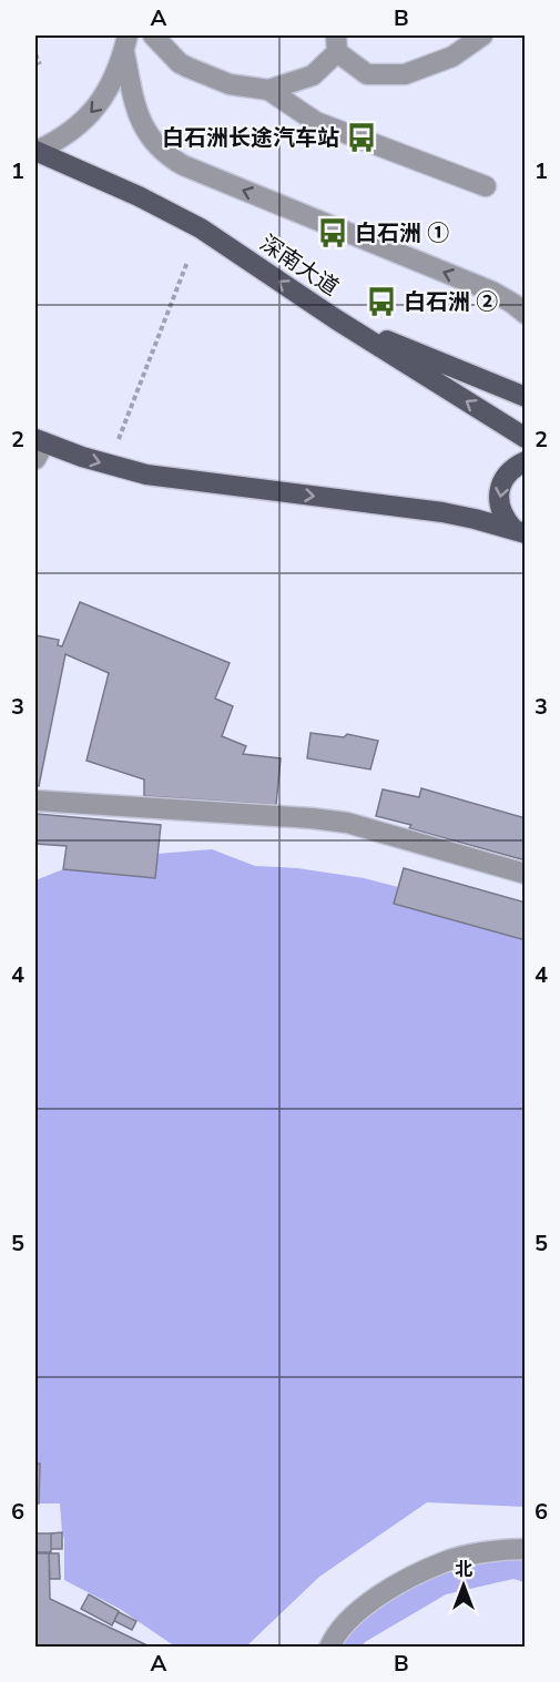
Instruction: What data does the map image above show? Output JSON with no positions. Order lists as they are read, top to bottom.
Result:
{
  "streets": {
    "main road": ["深南大道"]
  },
  "places": {
    "bus stop": ["白石洲长途汽车站", "白石洲 ①", "白石洲 ②"]
  },
  "north": "top",
  "grid": {
    "columns": ["A", "B"],
    "rows": [
      "1",
      "2",
      "3",
      "4",
      "5",
      "6"
    ]
  }
}
